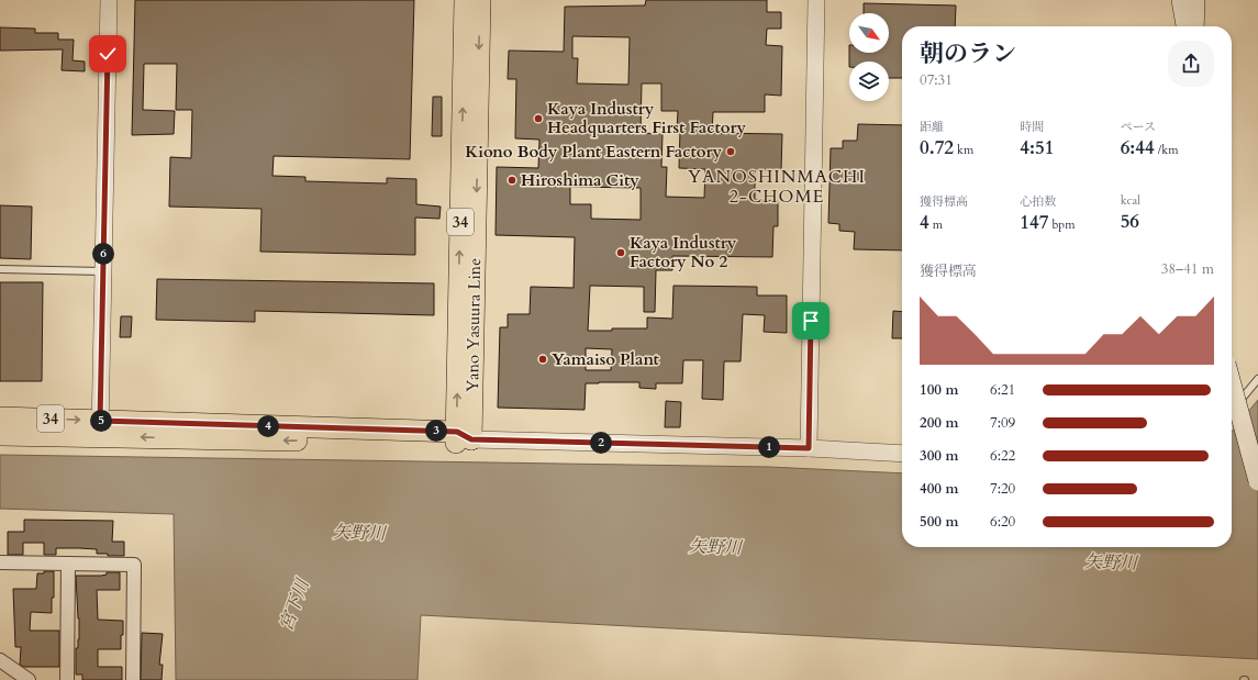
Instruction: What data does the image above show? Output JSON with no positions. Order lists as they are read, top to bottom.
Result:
{
  "streets": {
    "main road": ["34", "Yano Yasuura Line"]
  },
  "crossings": [
    ["34", "Yano Yasuura Line"]
  ],
  "districts": ["YANOSHINMACHI 2-CHOME"],
  "water": ["矢野川", "宮下川"],
  "places": [
    "Kaya Industry Headquarters First Factory",
    "Kiono Body Plant Eastern Factory",
    "Hiroshima City",
    "Kaya Industry Factory No 2",
    "Yamaiso Plant"
  ],
  "north": "bottom right",
  "page": {
    "heading": ["朝のラン", "07:31"],
    "stats": [
      ["距離", "0.72 km"],
      ["時間", "4:51"],
      ["ペース", "6:44 /km"],
      ["獲得標高", "4 m"],
      ["心拍数", "147 bpm"],
      ["kcal", "56"]
    ],
    "pins": [
      "6",
      "5",
      "4",
      "3",
      "2",
      "1"
    ],
    "chart": ["獲得標高", "38–41 m"],
    "list": [
      {
        "name": "100 m",
        "note": "6:21"
      },
      {
        "name": "200 m",
        "note": "7:09"
      },
      {
        "name": "300 m",
        "note": "6:22"
      },
      {
        "name": "400 m",
        "note": "7:20"
      },
      {
        "name": "500 m",
        "note": "6:20"
      }
    ]
  }
}
